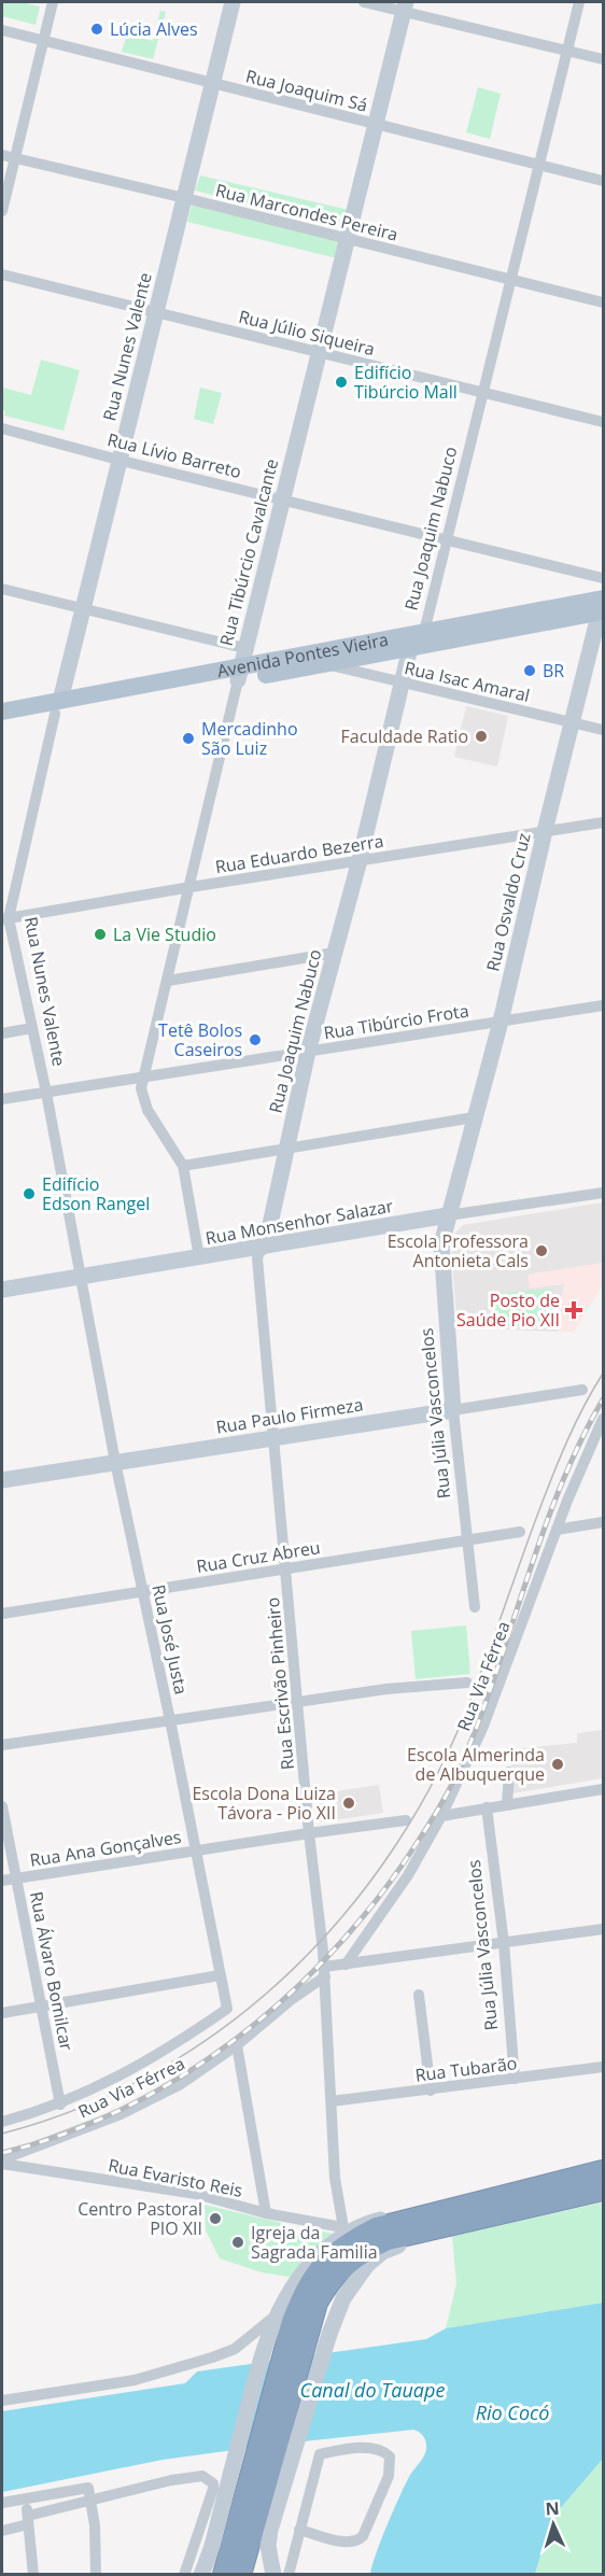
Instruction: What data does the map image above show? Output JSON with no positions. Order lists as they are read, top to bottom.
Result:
{
  "streets": {
    "main road": ["Avenida Pontes Vieira"],
    "street": [
      "Rua Joaquim Sá",
      "Rua Marcondes Pereira",
      "Rua Júlio Siqueira",
      "Rua Nunes Valente",
      "Rua Lívio Barreto",
      "Rua Joaquim Nabuco",
      "Rua Tibúrcio Cavalcante",
      "Rua Isac Amaral",
      "Rua Eduardo Bezerra",
      "Rua Osvaldo Cruz",
      "Rua Tibúrcio Frota",
      "Rua Monsenhor Salazar",
      "Rua Júlia Vasconcelos",
      "Rua Paulo Firmeza",
      "Rua Cruz Abreu",
      "Rua José Justa",
      "Rua Via Férrea",
      "Rua Escrivão Pinheiro",
      "Rua Ana Gonçalves",
      "Rua Álvaro Bomilcar",
      "Rua Tubarão",
      "Rua Evaristo Reis"
    ]
  },
  "crossings": [
    ["Rua Joaquim Sá", "Rua Nunes Valente"],
    ["Rua Joaquim Sá", "Rua Joaquim Nabuco"],
    ["Rua Joaquim Sá", "Rua Tibúrcio Cavalcante"],
    ["Rua Marcondes Pereira", "Rua Nunes Valente"],
    ["Rua Marcondes Pereira", "Rua Joaquim Nabuco"],
    ["Rua Marcondes Pereira", "Rua Tibúrcio Cavalcante"],
    ["Rua Júlio Siqueira", "Rua Nunes Valente"],
    ["Rua Júlio Siqueira", "Rua Joaquim Nabuco"],
    ["Rua Júlio Siqueira", "Rua Tibúrcio Cavalcante"],
    ["Rua Nunes Valente", "Rua Lívio Barreto"],
    ["Rua Nunes Valente", "Avenida Pontes Vieira"],
    ["Rua Nunes Valente", "Rua Eduardo Bezerra"],
    ["Rua Nunes Valente", "Rua Tibúrcio Frota"],
    ["Rua Nunes Valente", "Rua Monsenhor Salazar"],
    ["Rua Nunes Valente", "Rua José Justa"],
    ["Rua Lívio Barreto", "Rua Joaquim Nabuco"],
    ["Rua Lívio Barreto", "Rua Tibúrcio Cavalcante"],
    ["Rua Joaquim Nabuco", "Avenida Pontes Vieira"],
    ["Rua Joaquim Nabuco", "Rua Isac Amaral"],
    ["Rua Joaquim Nabuco", "Rua Eduardo Bezerra"],
    ["Rua Joaquim Nabuco", "Rua Tibúrcio Frota"],
    ["Rua Joaquim Nabuco", "Rua Monsenhor Salazar"],
    ["Rua Joaquim Nabuco", "Rua Escrivão Pinheiro"],
    ["Rua Tibúrcio Cavalcante", "Avenida Pontes Vieira"],
    ["Rua Tibúrcio Cavalcante", "Rua Eduardo Bezerra"],
    ["Rua Tibúrcio Cavalcante", "Rua Tibúrcio Frota"],
    ["Rua Tibúrcio Cavalcante", "Rua Monsenhor Salazar"],
    ["Avenida Pontes Vieira", "Rua Isac Amaral"],
    ["Avenida Pontes Vieira", "Rua Osvaldo Cruz"],
    ["Rua Isac Amaral", "Rua Osvaldo Cruz"],
    ["Rua Eduardo Bezerra", "Rua Osvaldo Cruz"],
    ["Rua Osvaldo Cruz", "Rua Tibúrcio Frota"],
    ["Rua Osvaldo Cruz", "Rua Monsenhor Salazar"],
    ["Rua Osvaldo Cruz", "Rua Júlia Vasconcelos"],
    ["Rua Monsenhor Salazar", "Rua Júlia Vasconcelos"],
    ["Rua Monsenhor Salazar", "Rua José Justa"],
    ["Rua Monsenhor Salazar", "Rua Escrivão Pinheiro"],
    ["Rua Júlia Vasconcelos", "Rua Paulo Firmeza"],
    ["Rua Júlia Vasconcelos", "Rua Cruz Abreu"],
    ["Rua Júlia Vasconcelos", "Rua Tubarão"],
    ["Rua Paulo Firmeza", "Rua José Justa"],
    ["Rua Paulo Firmeza", "Rua Escrivão Pinheiro"],
    ["Rua Cruz Abreu", "Rua José Justa"],
    ["Rua Cruz Abreu", "Rua Escrivão Pinheiro"],
    ["Rua José Justa", "Rua Via Férrea"],
    ["Rua José Justa", "Rua Ana Gonçalves"],
    ["Rua Via Férrea", "Rua Escrivão Pinheiro"],
    ["Rua Via Férrea", "Rua Álvaro Bomilcar"],
    ["Rua Via Férrea", "Rua Evaristo Reis"],
    ["Rua Escrivão Pinheiro", "Rua Ana Gonçalves"],
    ["Rua Escrivão Pinheiro", "Rua Tubarão"],
    ["Rua Escrivão Pinheiro", "Rua Evaristo Reis"],
    ["Rua Ana Gonçalves", "Rua Álvaro Bomilcar"]
  ],
  "water": ["Canal do Tauape", "Rio Cocó"],
  "places": {
    "other": [
      "Lúcia Alves",
      "Edifício Tibúrcio Mall",
      "BR",
      "Faculdade Ratio",
      "Mercadinho São Luiz",
      "La Vie Studio",
      "Tetê Bolos Caseiros",
      "Edifício Edson Rangel",
      "Escola Professora Antonieta Cals",
      "Escola Almerinda de Albuquerque",
      "Escola Dona Luiza Távora - Pio XII",
      "Centro Pastoral PIO XII",
      "Igreja da Sagrada Familia"
    ],
    "health": ["Posto de Saúde Pio XII"]
  },
  "north": "top"
}
